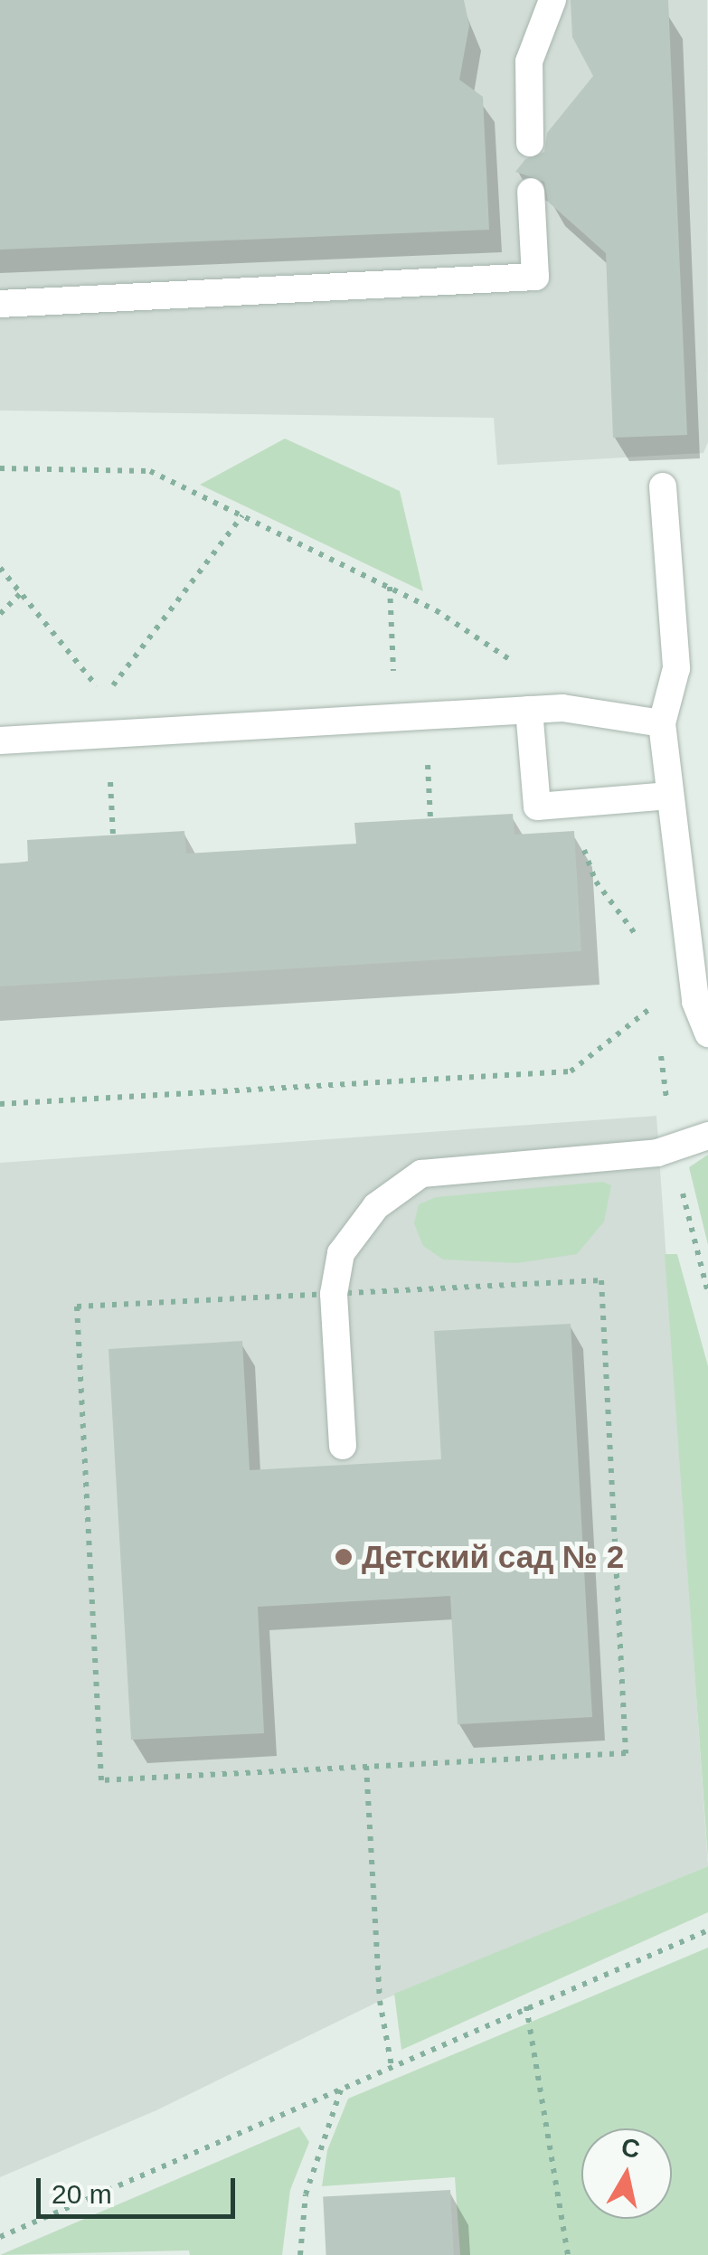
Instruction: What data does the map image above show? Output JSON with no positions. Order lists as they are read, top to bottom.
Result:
{
  "places": ["Детский сад № 2"],
  "scale_bar": "20 m",
  "north": "top"
}
